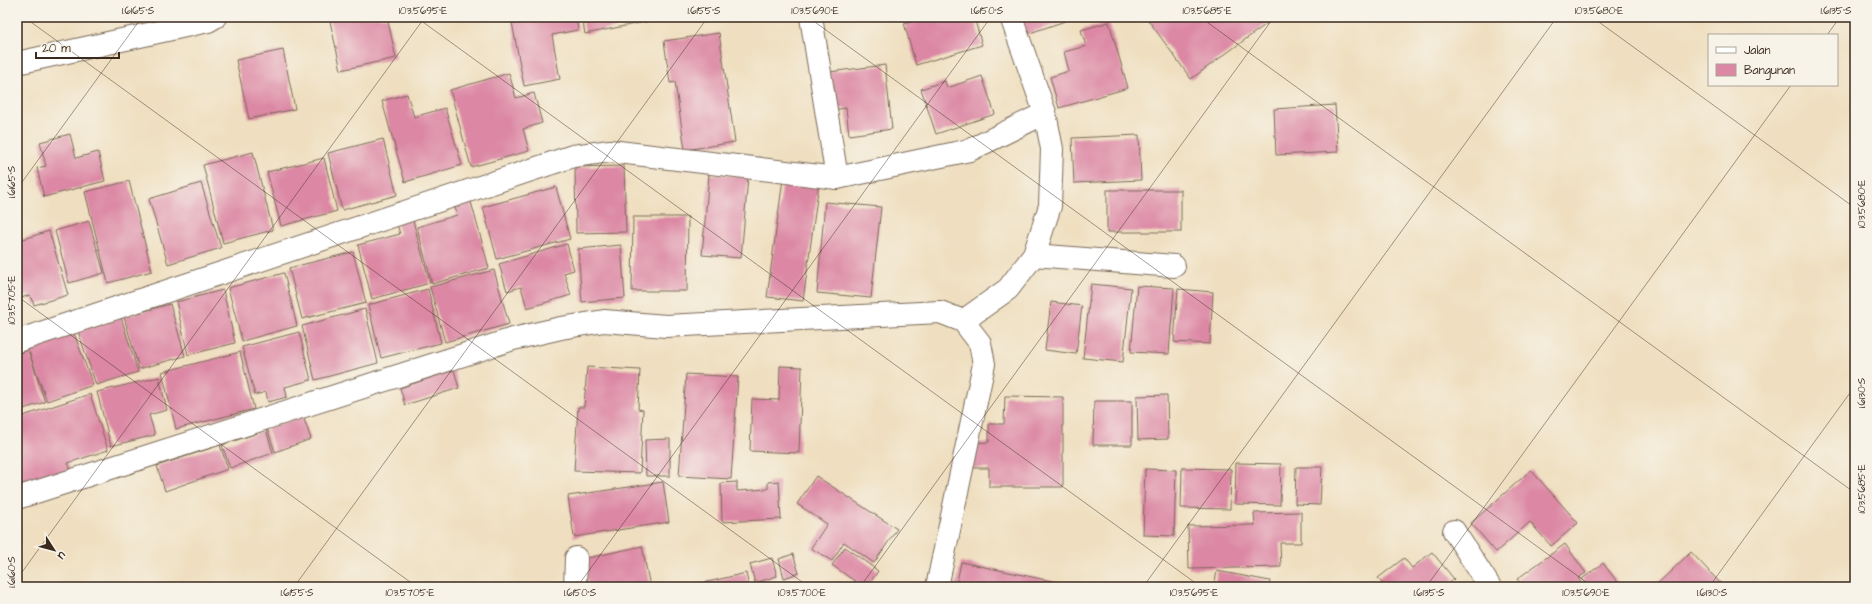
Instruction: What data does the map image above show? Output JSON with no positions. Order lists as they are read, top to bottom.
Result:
{
  "legend": ["Jalan", "Bangunan"],
  "scale_bar": "20 m",
  "north": "bottom right",
  "coordinates": [
    "1.6165°S",
    "103.5695°E",
    "1.6155°S",
    "103.5690°E",
    "1.6150°S",
    "103.5685°E",
    "103.5680°E",
    "1.6135°S",
    "103.5705°E",
    "1.6130°S",
    "1.6160°S",
    "103.5700°E"
  ]
}
